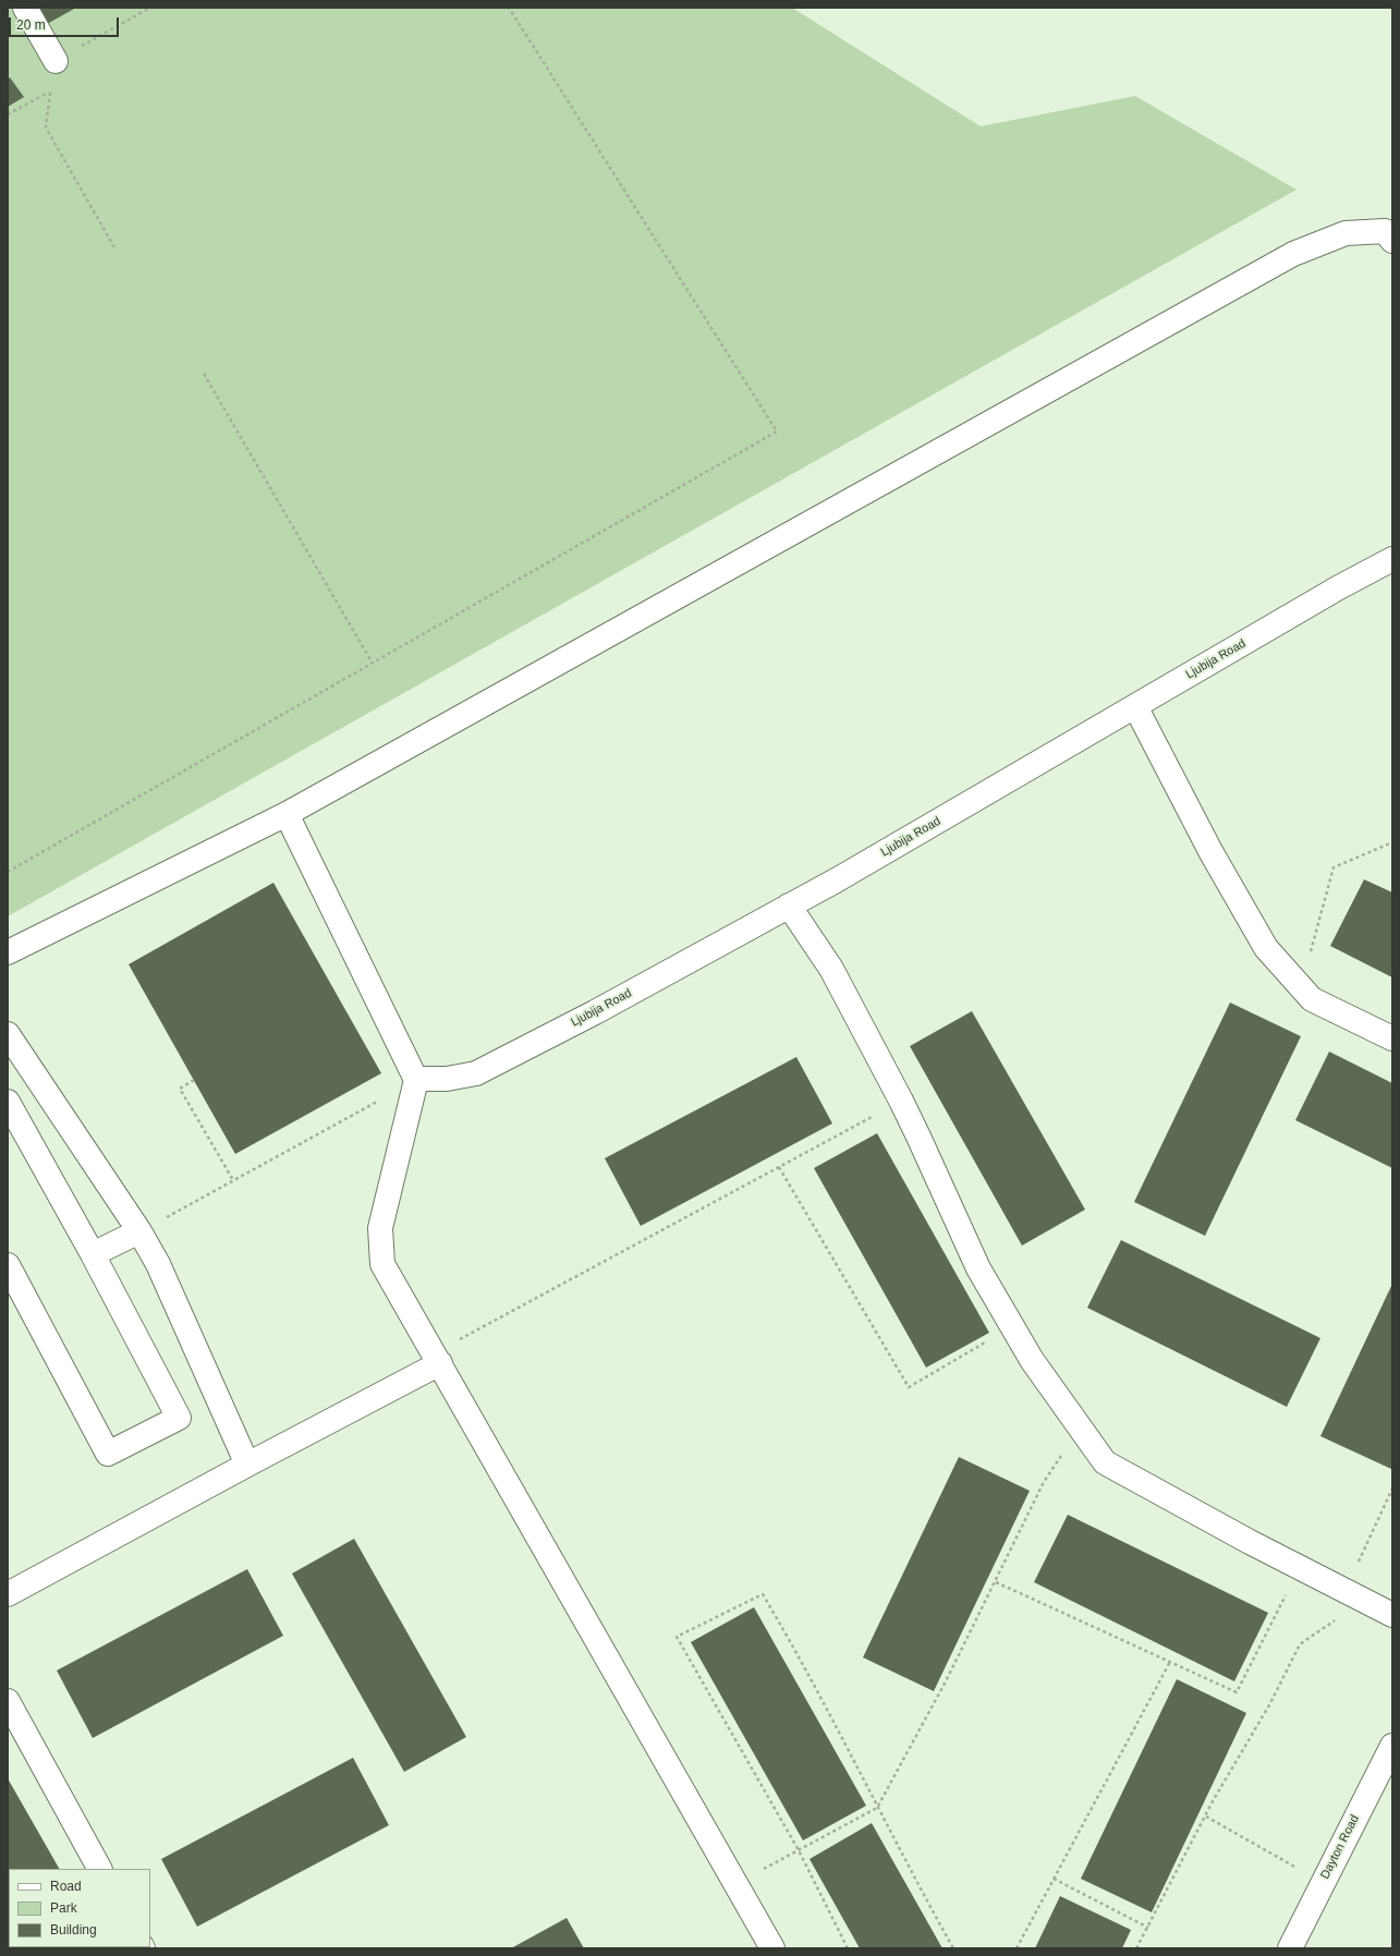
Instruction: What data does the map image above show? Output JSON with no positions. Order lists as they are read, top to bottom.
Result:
{
  "streets": {
    "lane": ["Ljubija Road", "Dayton Road"]
  },
  "legend": ["Road", "Park", "Building"],
  "scale_bar": "20 m"
}
